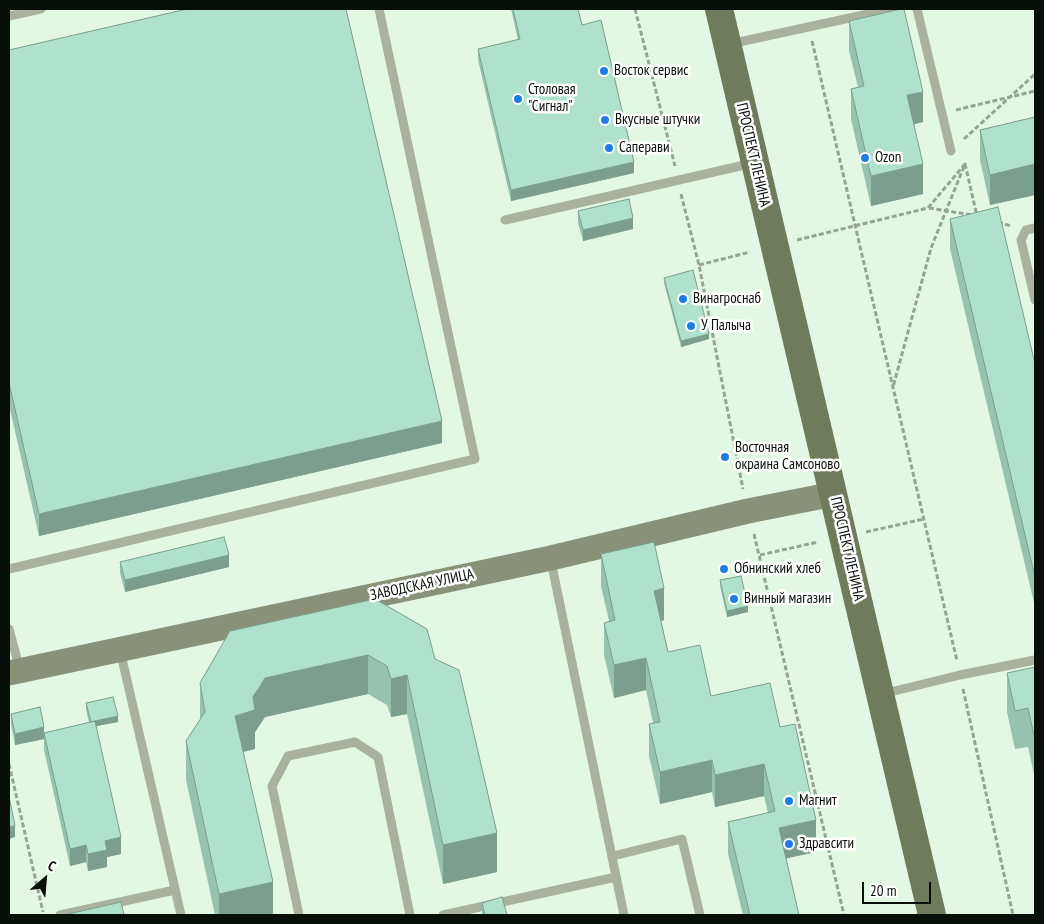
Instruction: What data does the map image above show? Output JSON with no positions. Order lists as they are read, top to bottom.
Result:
{
  "streets": {
    "main road": ["ПРОСПЕКТ ЛЕНИНА"],
    "street": ["ЗАВОДСКАЯ УЛИЦА"]
  },
  "crossings": [
    ["ПРОСПЕКТ ЛЕНИНА", "ЗАВОДСКАЯ УЛИЦА"]
  ],
  "places": [
    "Восток сервис",
    "Столовая \"Сигнал\"",
    "Вкусные штучки",
    "Саперави",
    "Ozon",
    "Винагроснаб",
    "У Палыча",
    "Восточная окраина Самсоново",
    "Обнинский хлеб",
    "Винный магазин",
    "Магнит",
    "Здравсити"
  ],
  "scale_bar": "20 m",
  "north": "top right"
}
